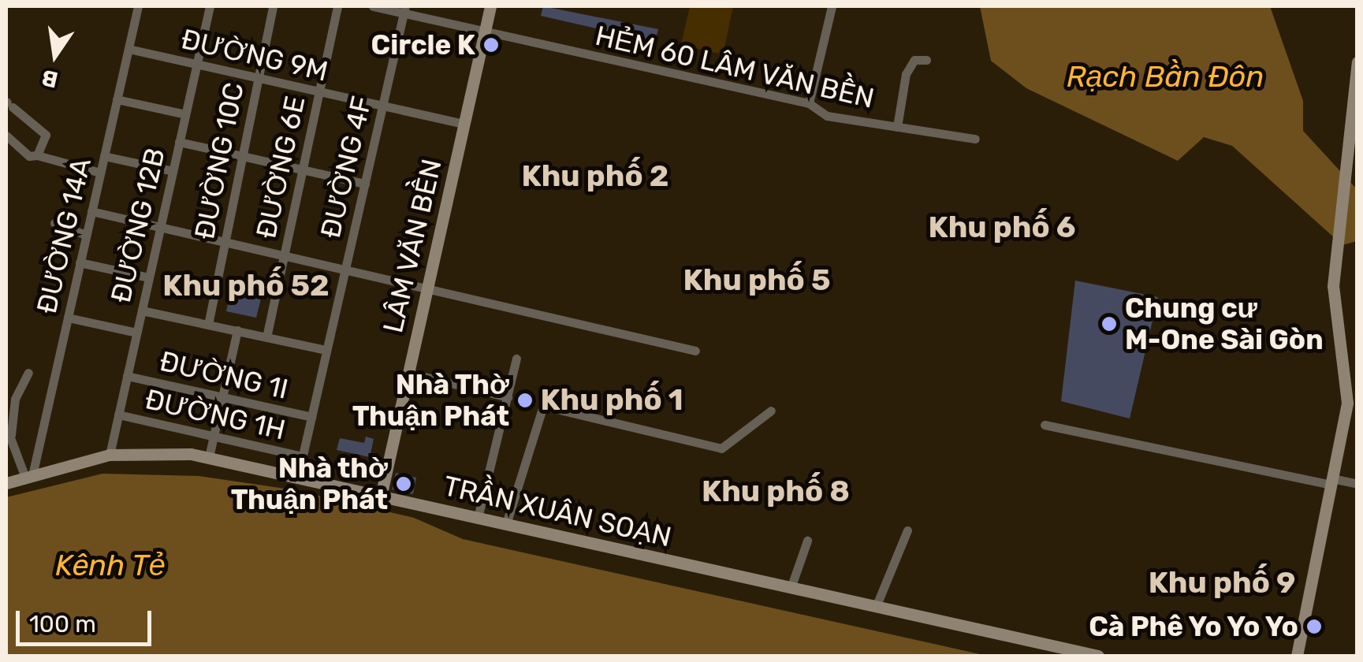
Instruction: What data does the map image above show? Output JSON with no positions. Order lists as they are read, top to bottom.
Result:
{
  "streets": {
    "main road": ["LÂM VĂN BỀN", "TRẦN XUÂN SOẠN"],
    "street": [
      "ĐƯỜNG 9M",
      "HẺM 60 LÂM VĂN BỀN",
      "ĐƯỜNG 10C",
      "ĐƯỜNG 6E",
      "ĐƯỜNG 4F",
      "ĐƯỜNG 12B",
      "ĐƯỜNG 14A",
      "ĐƯỜNG 1I",
      "ĐƯỜNG 1H"
    ]
  },
  "crossings": [
    ["ĐƯỜNG 9M", "ĐƯỜNG 10C"],
    ["ĐƯỜNG 9M", "ĐƯỜNG 6E"],
    ["ĐƯỜNG 9M", "ĐƯỜNG 4F"],
    ["ĐƯỜNG 9M", "ĐƯỜNG 12B"],
    ["ĐƯỜNG 9M", "ĐƯỜNG 14A"],
    ["ĐƯỜNG 9M", "LÂM VĂN BỀN"],
    ["HẺM 60 LÂM VĂN BỀN", "ĐƯỜNG 4F"],
    ["HẺM 60 LÂM VĂN BỀN", "LÂM VĂN BỀN"],
    ["ĐƯỜNG 4F", "ĐƯỜNG 1I"],
    ["ĐƯỜNG 4F", "ĐƯỜNG 1H"],
    ["ĐƯỜNG 4F", "TRẦN XUÂN SOẠN"],
    ["ĐƯỜNG 12B", "ĐƯỜNG 1I"],
    ["ĐƯỜNG 12B", "ĐƯỜNG 1H"],
    ["ĐƯỜNG 12B", "TRẦN XUÂN SOẠN"],
    ["ĐƯỜNG 14A", "TRẦN XUÂN SOẠN"],
    ["LÂM VĂN BỀN", "TRẦN XUÂN SOẠN"]
  ],
  "districts": [
    "Khu phố 2",
    "Khu phố 6",
    "Khu phố 5",
    "Khu phố 52",
    "Khu phố 1",
    "Khu phố 8",
    "Khu phố 9"
  ],
  "water": ["Rạch Bần Đôn", "Kênh Tẻ"],
  "places": [
    "Circle K",
    "Chung cư M-One Sài Gòn",
    "Nhà Thờ Thuận Phát",
    "Nhà thờ Thuận Phát",
    "Cà Phê Yo Yo Yo"
  ],
  "scale_bar": "100 m",
  "north": "bottom"
}
